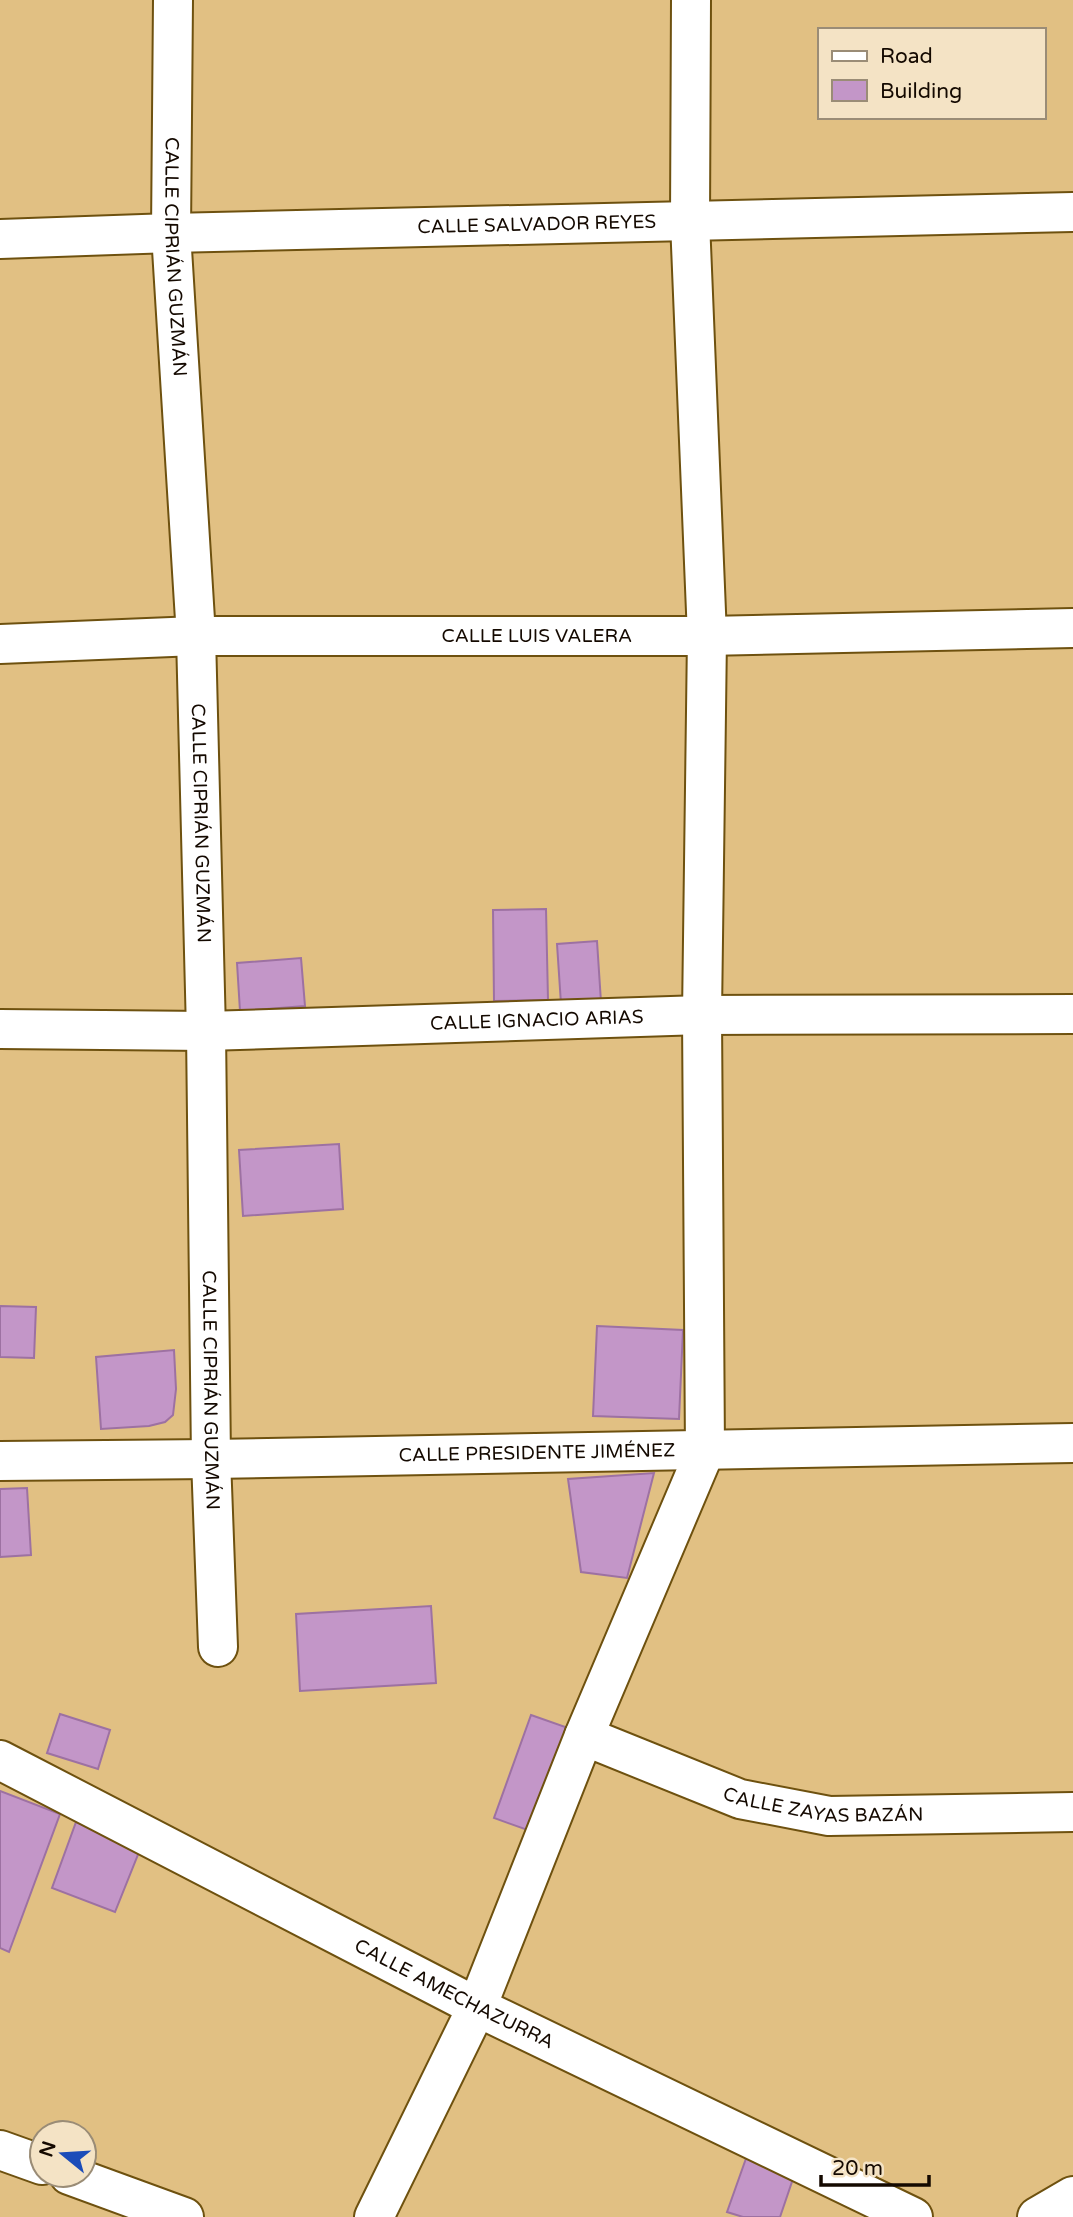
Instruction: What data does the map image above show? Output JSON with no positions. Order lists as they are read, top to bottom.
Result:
{
  "streets": {
    "street": [
      "CALLE SALVADOR REYES",
      "CALLE CIPRIÁN GUZMÁN",
      "CALLE LUIS VALERA",
      "CALLE IGNACIO ARIAS",
      "CALLE PRESIDENTE JIMÉNEZ",
      "CALLE ZAYAS BAZÁN",
      "CALLE AMECHAZURRA"
    ]
  },
  "crossings": [
    ["CALLE SALVADOR REYES", "CALLE CIPRIÁN GUZMÁN"],
    ["CALLE CIPRIÁN GUZMÁN", "CALLE LUIS VALERA"],
    ["CALLE CIPRIÁN GUZMÁN", "CALLE IGNACIO ARIAS"],
    ["CALLE CIPRIÁN GUZMÁN", "CALLE PRESIDENTE JIMÉNEZ"]
  ],
  "legend": ["Road", "Building"],
  "scale_bar": "20 m",
  "north": "left"
}
